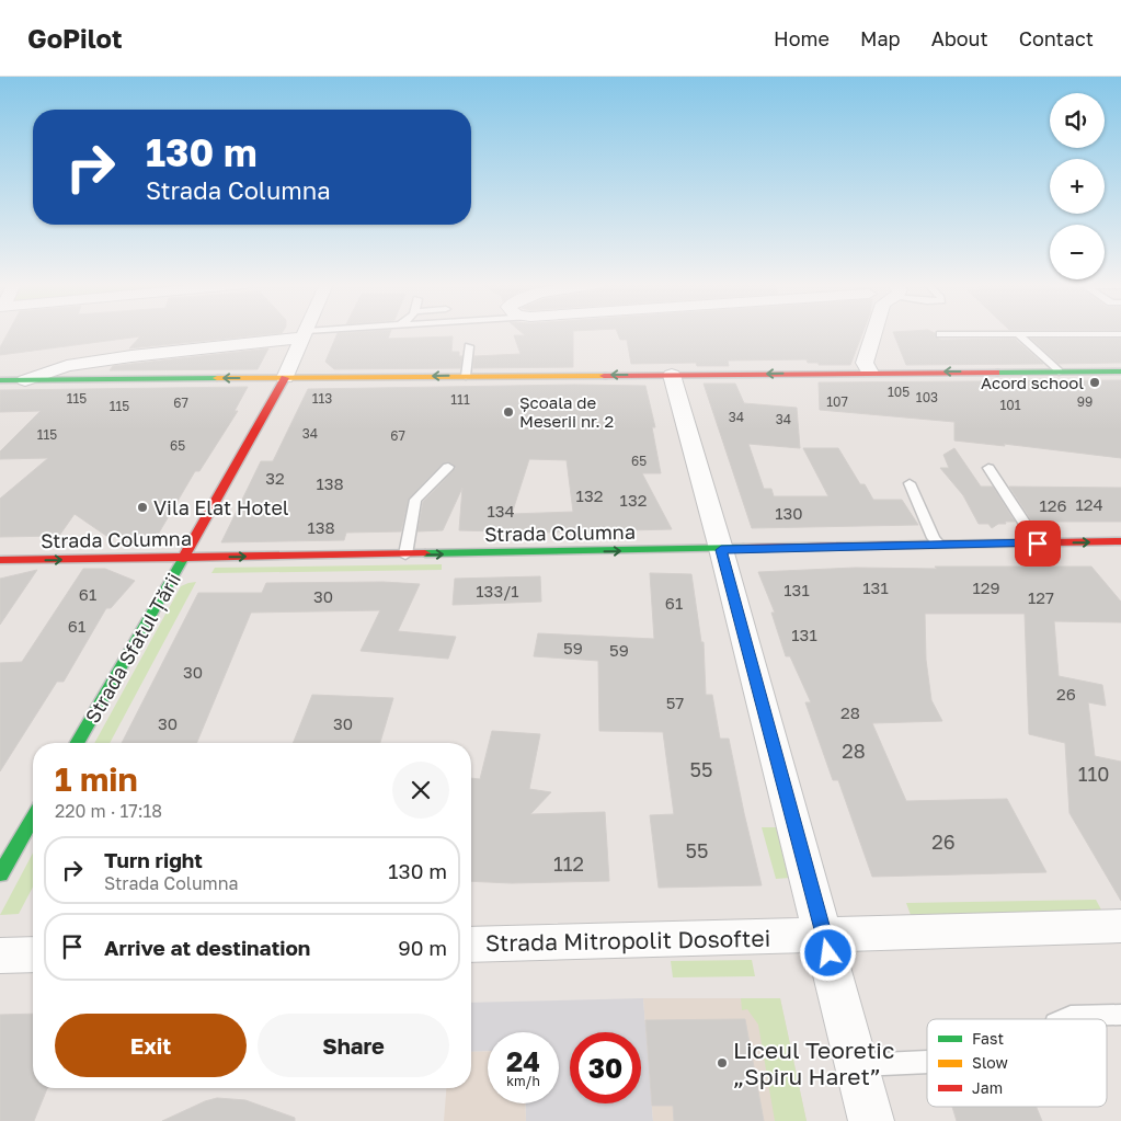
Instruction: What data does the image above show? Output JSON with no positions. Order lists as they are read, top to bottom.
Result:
{
  "streets": {
    "main road": ["Strada Columna", "Strada Sfatul Țării"],
    "street": ["Strada Mitropolit Dosoftei"]
  },
  "crossings": [
    ["Strada Columna", "Strada Sfatul Țării"]
  ],
  "one_way": ["Strada Columna"],
  "places": [
    "Acord school",
    "Școala de Meserii nr. 2",
    "Vila Elat Hotel",
    "Liceul Teoretic „Spiru Haret”"
  ],
  "house_numbers": [
    "105",
    "103",
    "115",
    "113",
    "111",
    "107",
    "99",
    "67",
    "101",
    "115",
    "34",
    "34",
    "34",
    "115",
    "67",
    "65",
    "65",
    "32",
    "138",
    "132",
    "132",
    "124",
    "126",
    "134",
    "130",
    "138",
    "131",
    "129",
    "131",
    "133/1",
    "61",
    "30",
    "127",
    "61",
    "61",
    "131",
    "59",
    "59",
    "30",
    "26",
    "57",
    "28",
    "30",
    "30",
    "28",
    "55",
    "110",
    "26",
    "55",
    "112"
  ],
  "legend": ["Fast", "Slow", "Jam"],
  "page": {
    "header": "GoPilot",
    "nav": [
      "Home",
      "Map",
      "About",
      "Contact"
    ],
    "map_buttons": ["+", "−"],
    "turn": ["130 m", "Strada Columna"],
    "heading": ["1 min", "220 m · 17:18"],
    "list": [
      {
        "name": "Turn right",
        "note": "Strada Columna",
        "value": "130 m"
      },
      {
        "name": "Arrive at destination",
        "value": "90 m"
      }
    ],
    "buttons": ["Exit", "Share"],
    "speed": "24 km/h",
    "limit": "30"
  }
}
